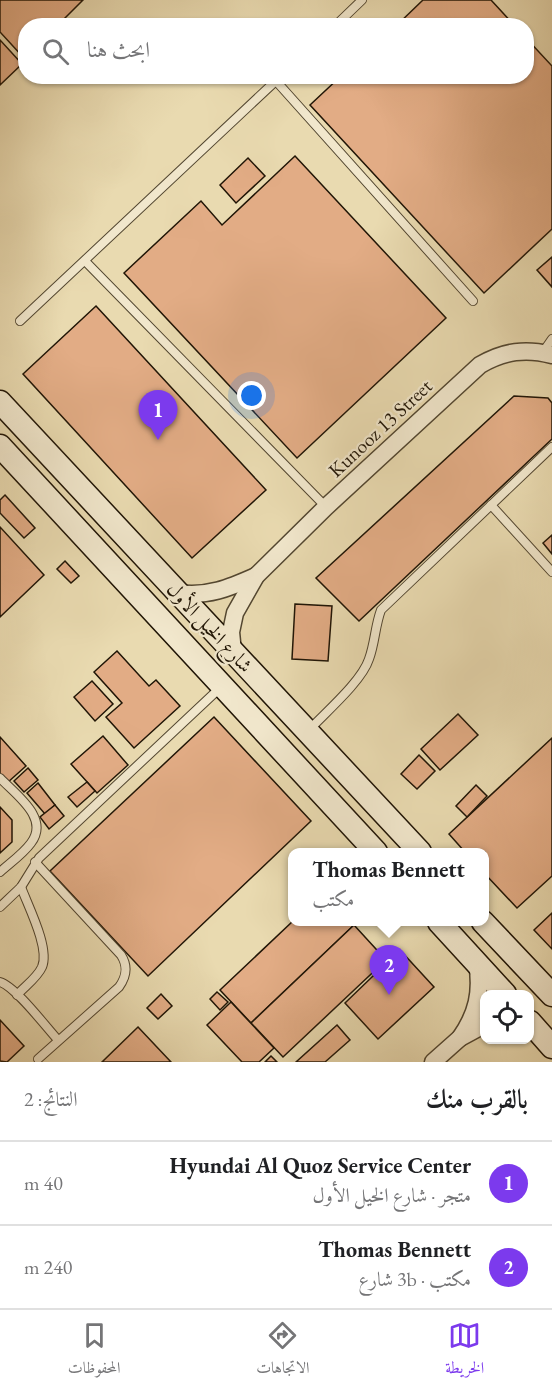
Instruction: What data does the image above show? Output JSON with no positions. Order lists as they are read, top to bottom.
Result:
{
  "streets": {
    "main road": ["شارع الخيل الأول"],
    "street": ["Kunooz 13 Street"]
  },
  "crossings": [
    ["Kunooz 13 Street", "شارع الخيل الأول"]
  ],
  "page": {
    "search": "ابحث هنا",
    "pins": ["1", "2"],
    "popup": ["Thomas Bennett", "مكتب"],
    "heading": ["بالقرب منك", "النتائج: 2"],
    "list": [
      {
        "mark": "1",
        "name": "Hyundai Al Quoz Service Center",
        "note": "متجر · شارع الخيل الأول",
        "value": "40 m"
      },
      {
        "mark": "2",
        "name": "Thomas Bennett",
        "note": "مكتب · 3b شارع",
        "value": "240 m"
      }
    ],
    "nav": ["الخريطة", "الاتجاهات", "المحفوظات"]
  }
}
